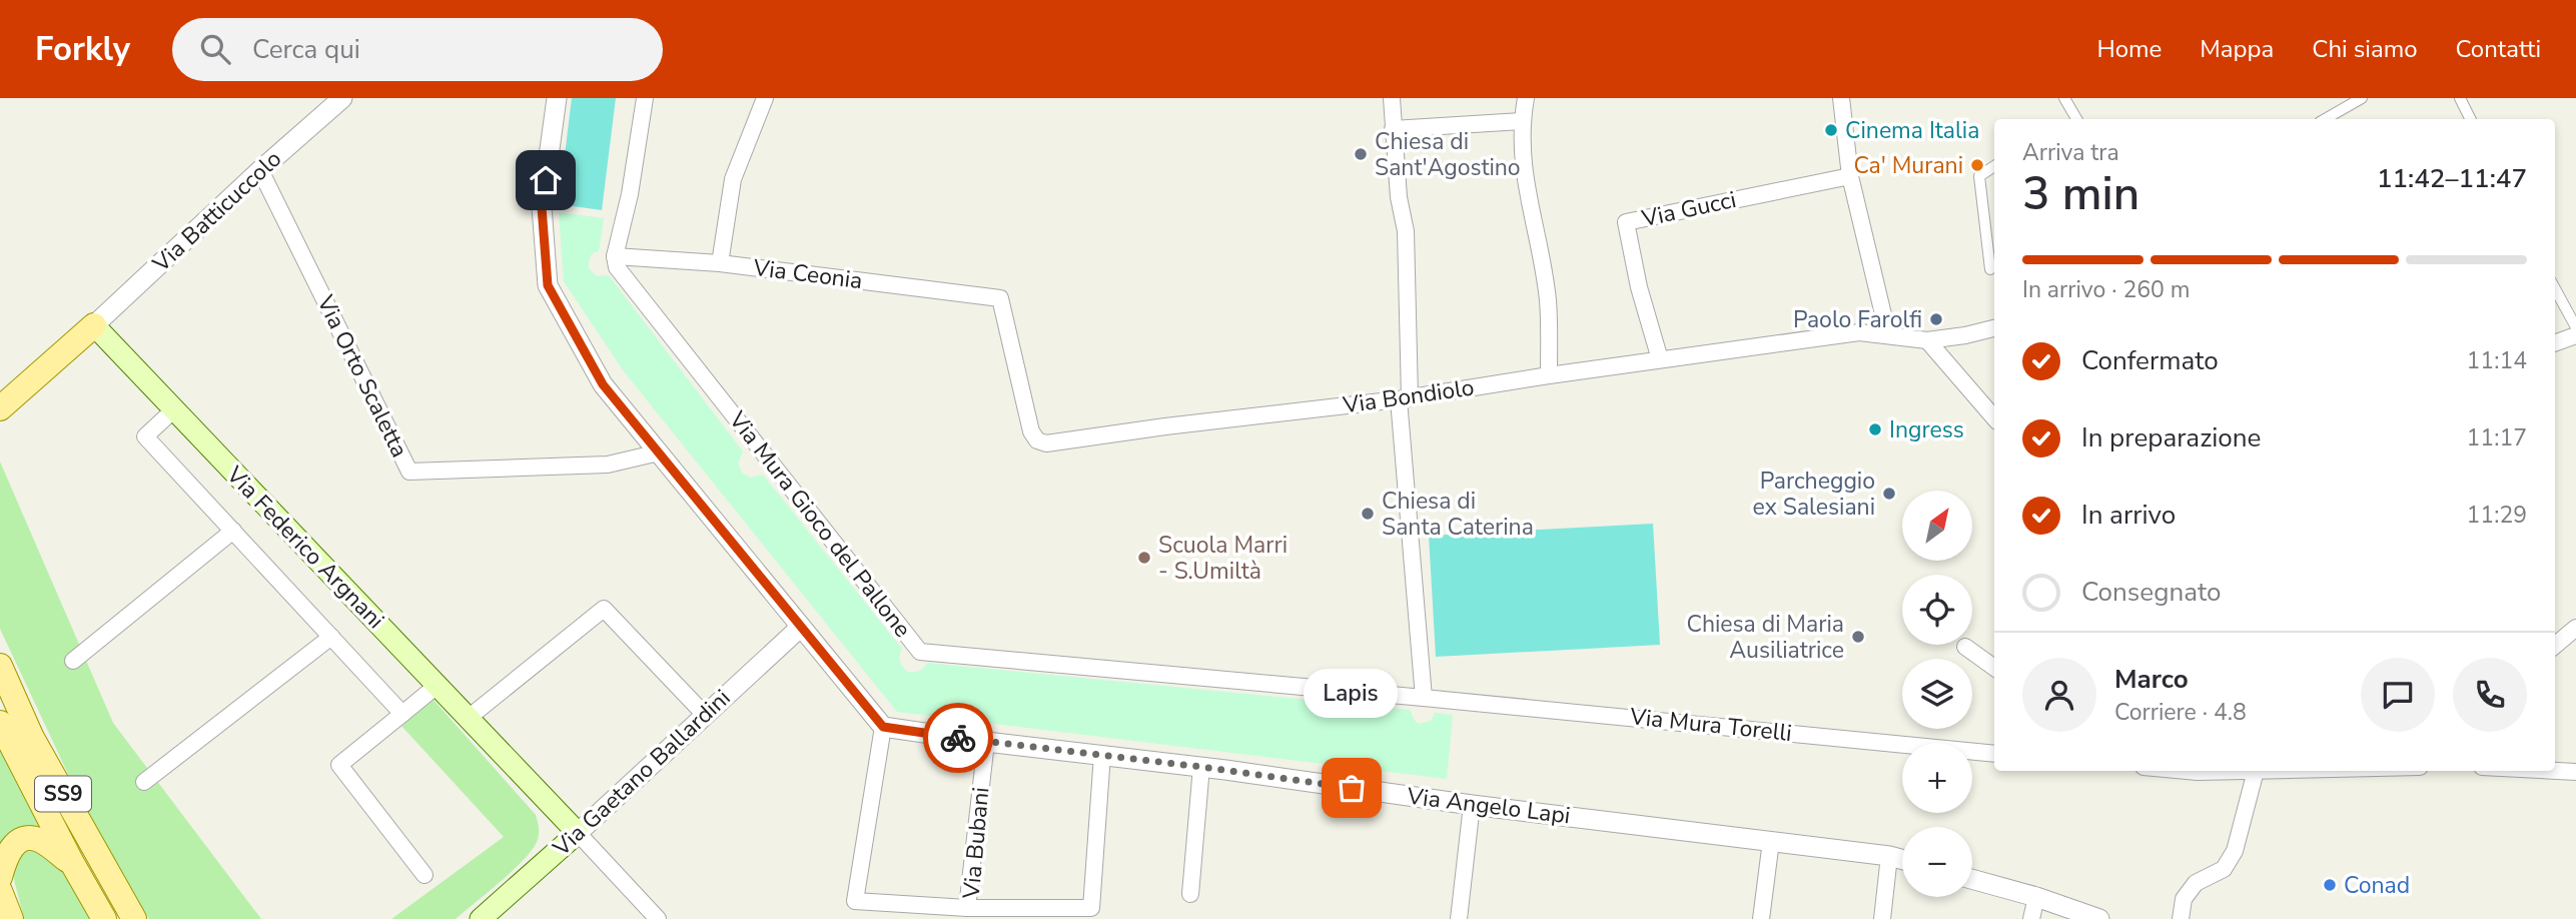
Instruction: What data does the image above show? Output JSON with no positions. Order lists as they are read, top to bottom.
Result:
{
  "streets": {
    "main road": ["Via Federico Argnani", "Via Gaetano Ballardini", "SS9"],
    "street": [
      "Via Gucci",
      "Via Batticuccolo",
      "Via Ceonia",
      "Via Orto Scaletta",
      "Via Bondiolo",
      "Via Mura Gioco del Pallone",
      "Via Mura Torelli",
      "Via Angelo Lapi",
      "Via Bubani"
    ]
  },
  "crossings": [
    ["Via Gucci", "Via Bondiolo"],
    ["Via Batticuccolo", "Via Orto Scaletta"],
    ["Via Batticuccolo", "Via Federico Argnani"],
    ["Via Ceonia", "Via Bondiolo"],
    ["Via Ceonia", "Via Mura Gioco del Pallone"],
    ["Via Mura Gioco del Pallone", "Via Mura Torelli"],
    ["Via Federico Argnani", "Via Gaetano Ballardini"],
    ["Via Angelo Lapi", "Via Bubani"]
  ],
  "places": [
    "Cinema Italia",
    "Chiesa di Sant'Agostino",
    "Ca' Murani",
    "Paolo Farolfi",
    "Ingress",
    "Parcheggio ex Salesiani",
    "Chiesa di Santa Caterina",
    "Scuola Marri - S.Umiltà",
    "Chiesa di Maria Ausiliatrice",
    "Lapis",
    "Conad"
  ],
  "north": "top right",
  "page": {
    "header": "Forkly",
    "search": "Cerca qui",
    "nav": [
      "Home",
      "Mappa",
      "Chi siamo",
      "Contatti"
    ],
    "heading": ["3 min", "Arriva tra", "11:42–11:47"],
    "panel": ["Marco", "Corriere · 4.8"],
    "bar": "In arrivo · 260 m",
    "list": [
      ["Confermato", "11:14"],
      ["In preparazione", "11:17"],
      ["In arrivo", "11:29"],
      "Consegnato"
    ],
    "map_buttons": ["+", "−"],
    "bubble": "Lapis"
  }
}
